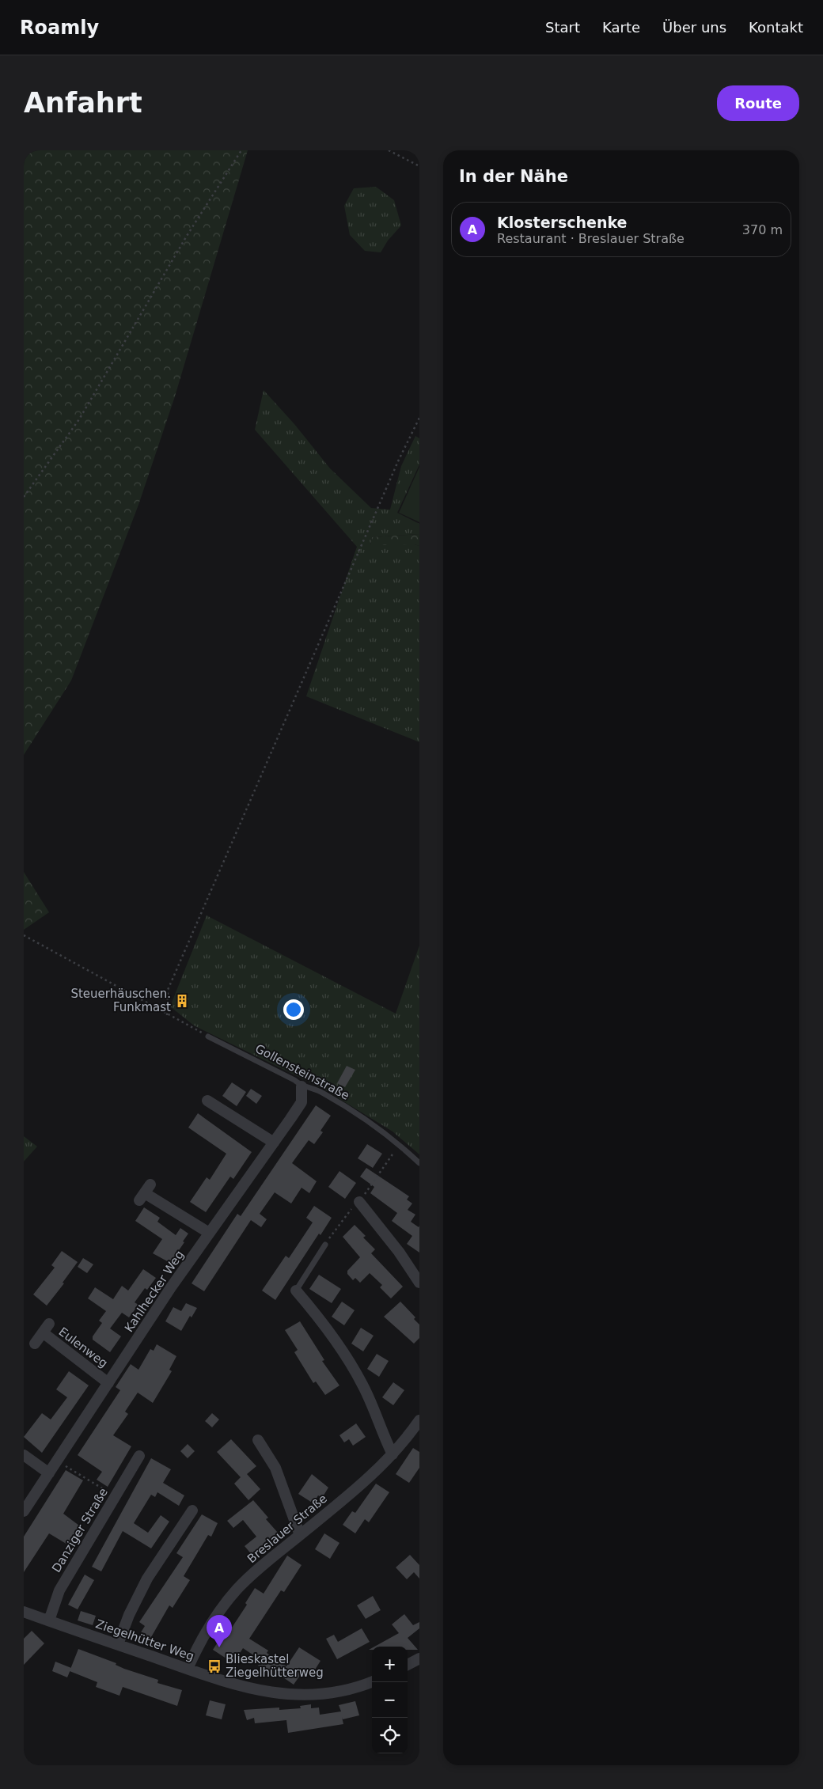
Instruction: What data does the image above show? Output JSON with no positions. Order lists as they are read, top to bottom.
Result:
{
  "streets": {
    "street": [
      "Kahlhecker Weg",
      "Eulenweg",
      "Breslauer Straße",
      "Danziger Straße",
      "Ziegelhütter Weg"
    ],
    "lane": ["Gollensteinstraße"]
  },
  "crossings": [
    ["Gollensteinstraße", "Kahlhecker Weg"],
    ["Kahlhecker Weg", "Eulenweg"],
    ["Breslauer Straße", "Ziegelhütter Weg"],
    ["Danziger Straße", "Ziegelhütter Weg"]
  ],
  "places": {
    "building": ["Steuerhäuschen. Funkmast"],
    "bus stop": ["Blieskastel Ziegelhütterweg"]
  },
  "page": {
    "header": "Roamly",
    "nav": [
      "Start",
      "Karte",
      "Über uns",
      "Kontakt"
    ],
    "buttons": "Route",
    "title": "Anfahrt",
    "heading": "In der Nähe",
    "list": [
      {
        "mark": "A",
        "name": "Klosterschenke",
        "note": "Restaurant · Breslauer Straße",
        "value": "370 m"
      }
    ],
    "pins": "A",
    "map_buttons": ["+", "−"]
  }
}
